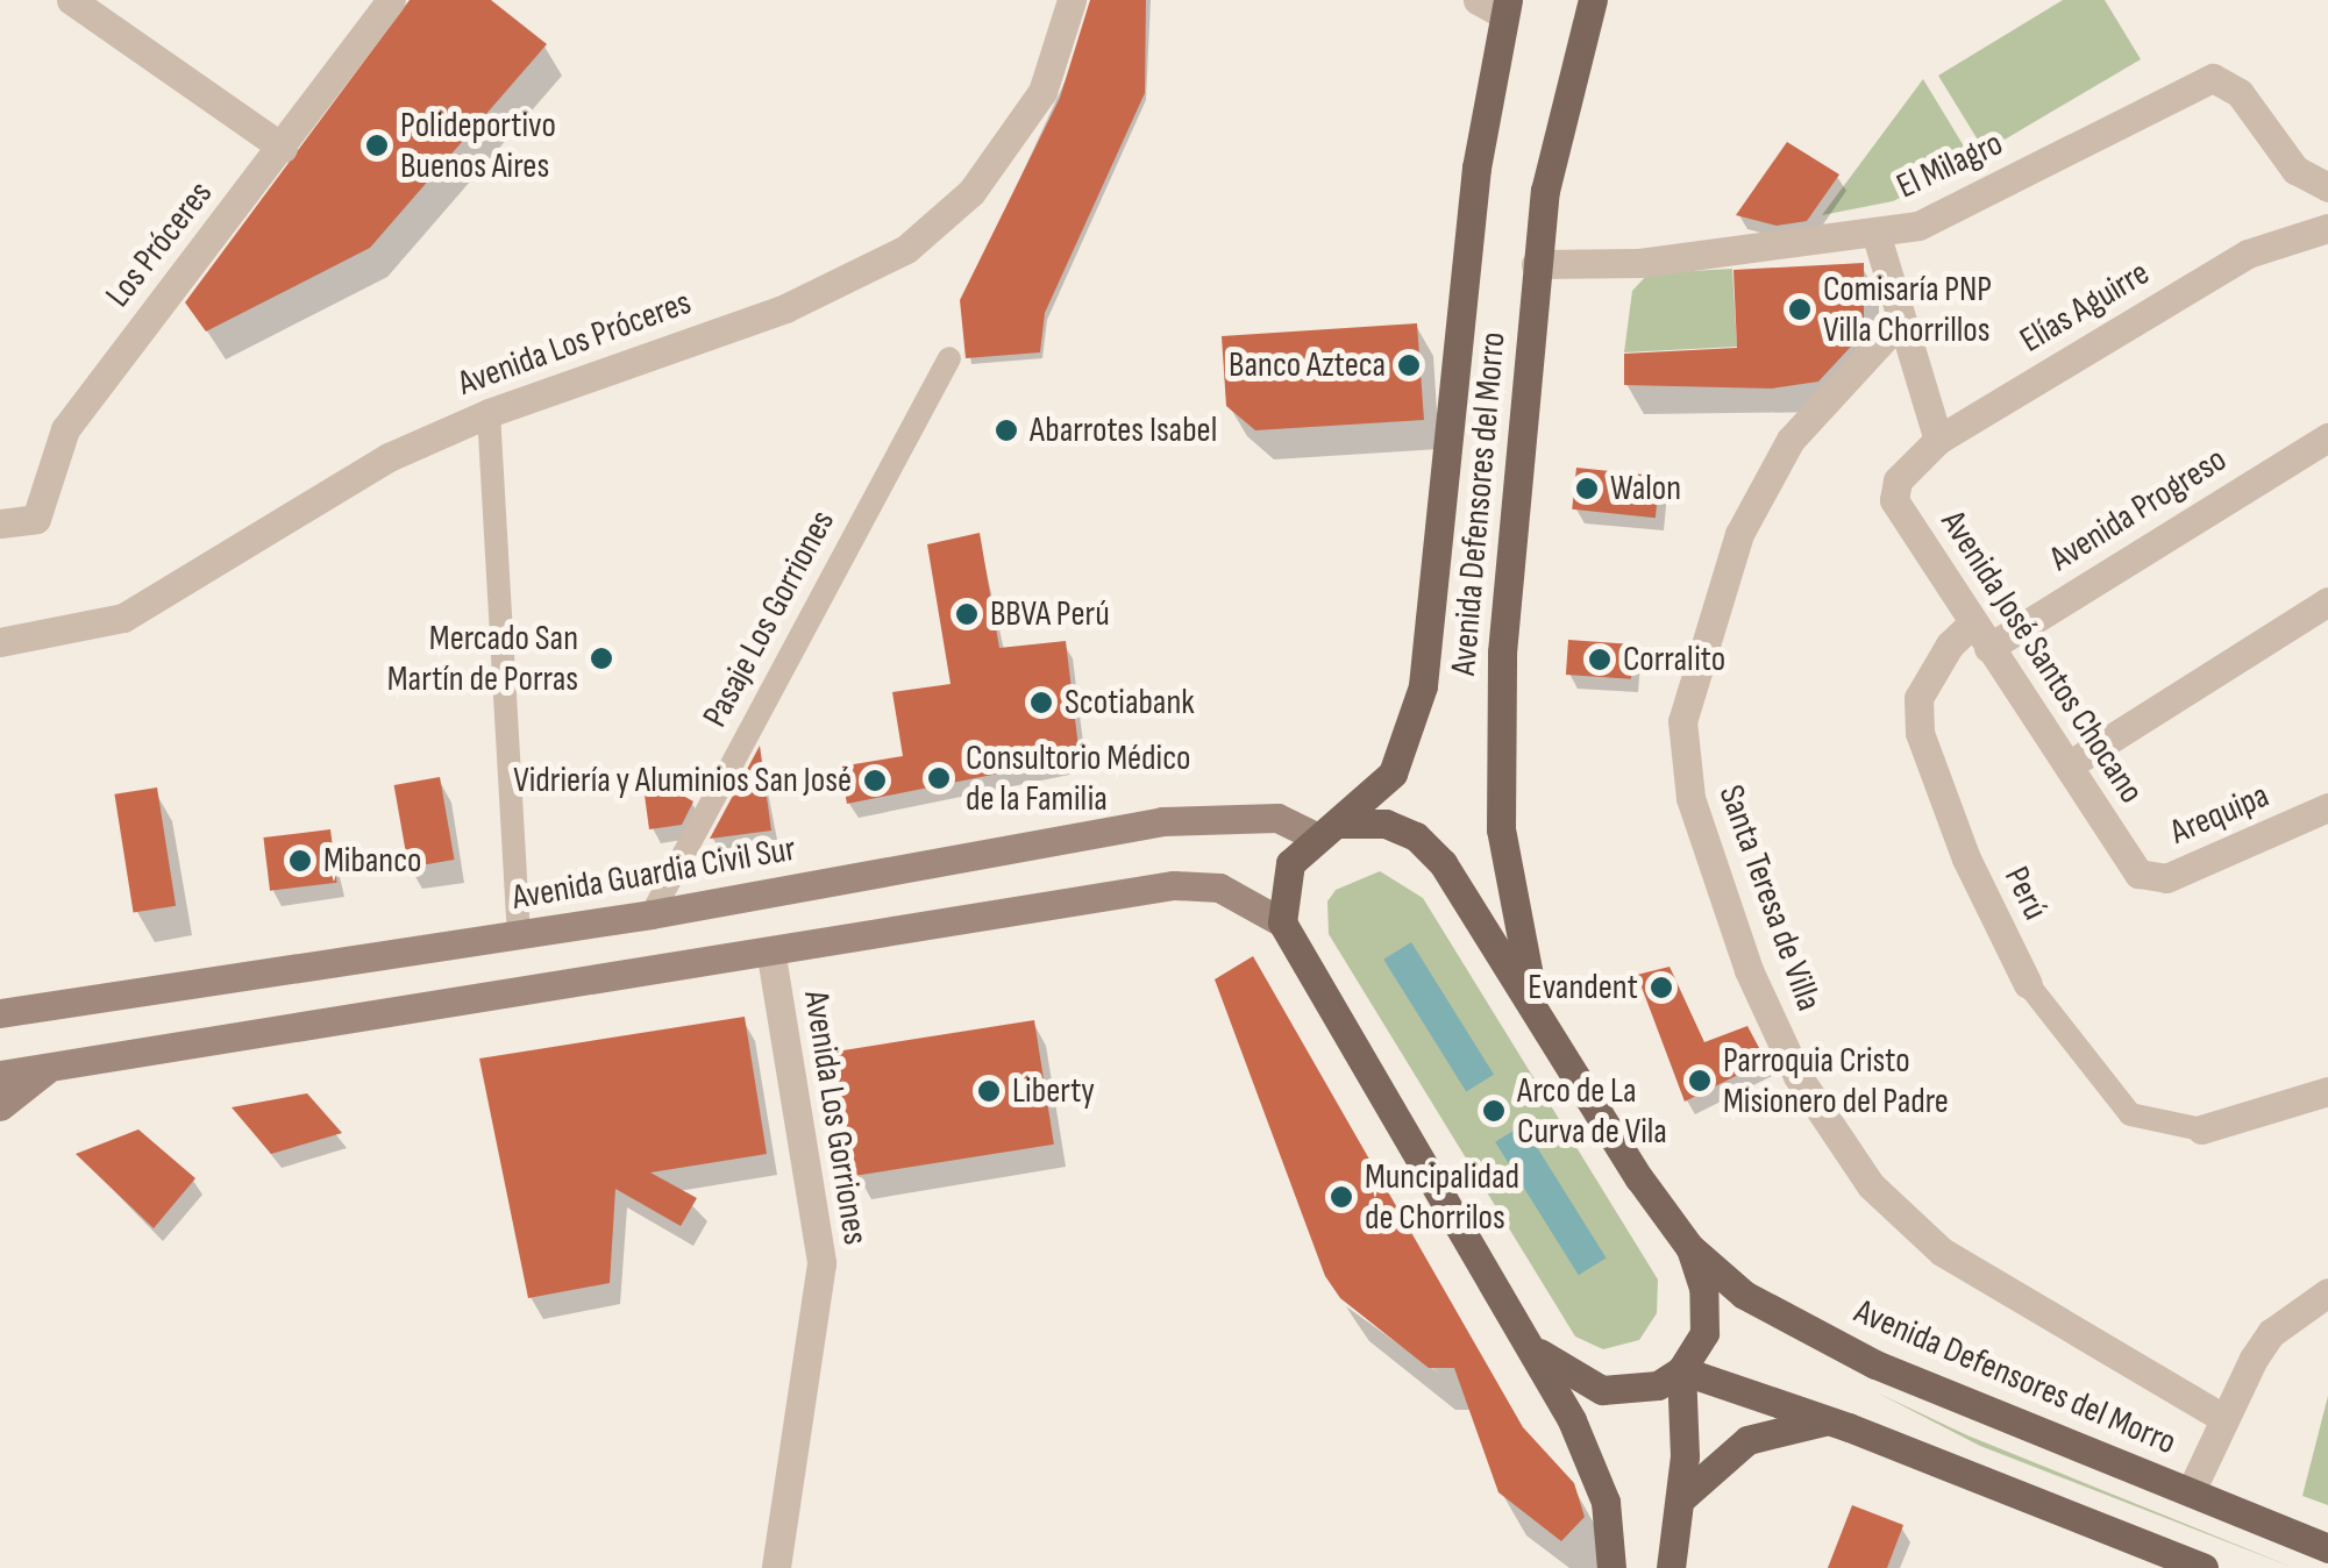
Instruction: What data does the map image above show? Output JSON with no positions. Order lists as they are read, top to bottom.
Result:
{
  "streets": {
    "main road": ["Avenida Defensores del Morro", "Avenida Guardia Civil Sur"],
    "street": [
      "El Milagro",
      "Los Próceres",
      "Elías Aguirre",
      "Avenida Los Próceres",
      "Avenida Progreso",
      "Pasaje Los Gorriones",
      "Avenida José Santos Chocano",
      "Arequipa",
      "Perú",
      "Santa Teresa de Villa",
      "Avenida Los Gorriones"
    ]
  },
  "crossings": [
    ["El Milagro", "Avenida Defensores del Morro"],
    ["Elías Aguirre", "Avenida José Santos Chocano"],
    ["Avenida Defensores del Morro", "Avenida Guardia Civil Sur"],
    ["Avenida Progreso", "Avenida José Santos Chocano"],
    ["Avenida Progreso", "Perú"],
    ["Pasaje Los Gorriones", "Avenida Guardia Civil Sur"],
    ["Avenida José Santos Chocano", "Arequipa"],
    ["Avenida José Santos Chocano", "Perú"]
  ],
  "places": [
    "Polideportivo Buenos Aires",
    "Comisaría PNP Villa Chorrillos",
    "Banco Azteca",
    "Abarrotes Isabel",
    "Walon",
    "BBVA Perú",
    "Mercado San Martín de Porras",
    "Corralito",
    "Scotiabank",
    "Consultorio Médico de la Familia",
    "Vidriería y Aluminios San José",
    "Mibanco",
    "Evandent",
    "Parroquia Cristo Misionero del Padre",
    "Liberty",
    "Arco de La Curva de Vila",
    "Muncipalidad de Chorrilos"
  ]
}
